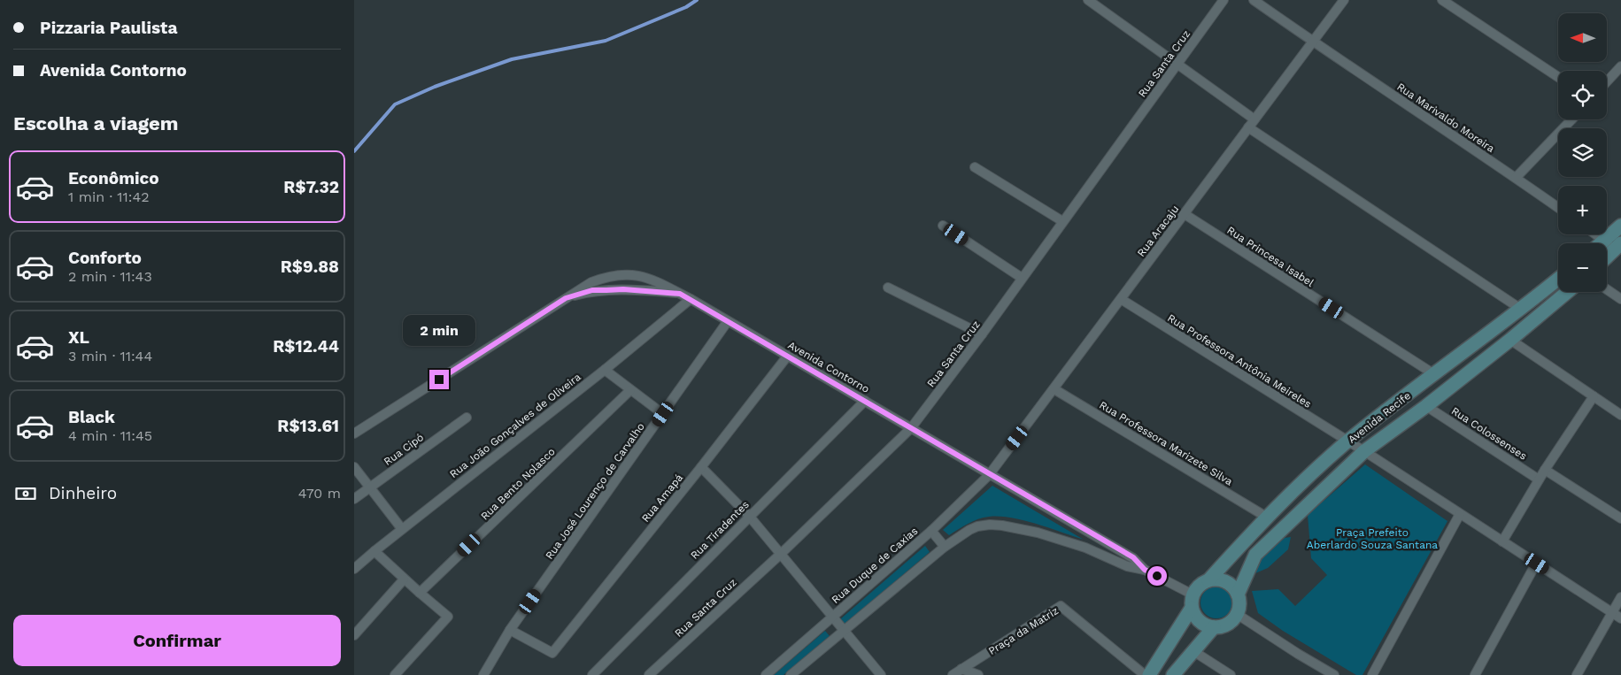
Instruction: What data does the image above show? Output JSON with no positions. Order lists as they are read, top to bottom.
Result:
{
  "streets": {
    "street": [
      "Rua Santa Cruz",
      "Rua Marivaldo Moreira",
      "Rua Aracaju",
      "Rua Princesa Isabel",
      "Rua Professora Antônia Meireles",
      "Avenida Contorno",
      "Avenida Recife",
      "Rua João Gonçalves de Oliveira",
      "Rua Colossenses",
      "Rua Professora Marizete Silva",
      "Rua Cipó",
      "Rua Bento Nolasco",
      "Rua José Lourenço de Carvalho",
      "Rua Amapá",
      "Rua Tiradentes",
      "Rua Duque de Caxias",
      "Praça da Matriz"
    ]
  },
  "crossings": [
    ["Rua Santa Cruz", "Avenida Contorno"],
    ["Rua Marivaldo Moreira", "Rua Aracaju"],
    ["Rua Aracaju", "Rua Princesa Isabel"],
    ["Rua Aracaju", "Rua Professora Antônia Meireles"],
    ["Rua Aracaju", "Avenida Contorno"],
    ["Rua Aracaju", "Rua Professora Marizete Silva"],
    ["Rua Aracaju", "Rua Duque de Caxias"],
    ["Rua Princesa Isabel", "Avenida Recife"],
    ["Rua Professora Antônia Meireles", "Avenida Recife"],
    ["Avenida Contorno", "Rua João Gonçalves de Oliveira"],
    ["Avenida Contorno", "Rua José Lourenço de Carvalho"],
    ["Avenida Contorno", "Rua Amapá"],
    ["Avenida Contorno", "Rua Tiradentes"],
    ["Avenida Recife", "Rua Colossenses"],
    ["Avenida Recife", "Rua Professora Marizete Silva"],
    ["Rua José Lourenço de Carvalho", "Rua Amapá"]
  ],
  "parks": ["Praça Prefeito Aberlardo Souza Santana"],
  "north": "left",
  "page": {
    "banner": ["Pizzaria Paulista", "Avenida Contorno"],
    "map_buttons": ["+", "−"],
    "heading": "Escolha a viagem",
    "list": [
      {
        "name": "Econômico",
        "note": "1 min · 11:42",
        "value": "R$7.32"
      },
      {
        "name": "Conforto",
        "note": "2 min · 11:43",
        "value": "R$9.88"
      },
      {
        "name": "XL",
        "note": "3 min · 11:44",
        "value": "R$12.44"
      },
      {
        "name": "Black",
        "note": "4 min · 11:45",
        "value": "R$13.61"
      }
    ],
    "bubble": "2 min",
    "pay": ["Dinheiro", "470 m"],
    "buttons": "Confirmar"
  }
}
